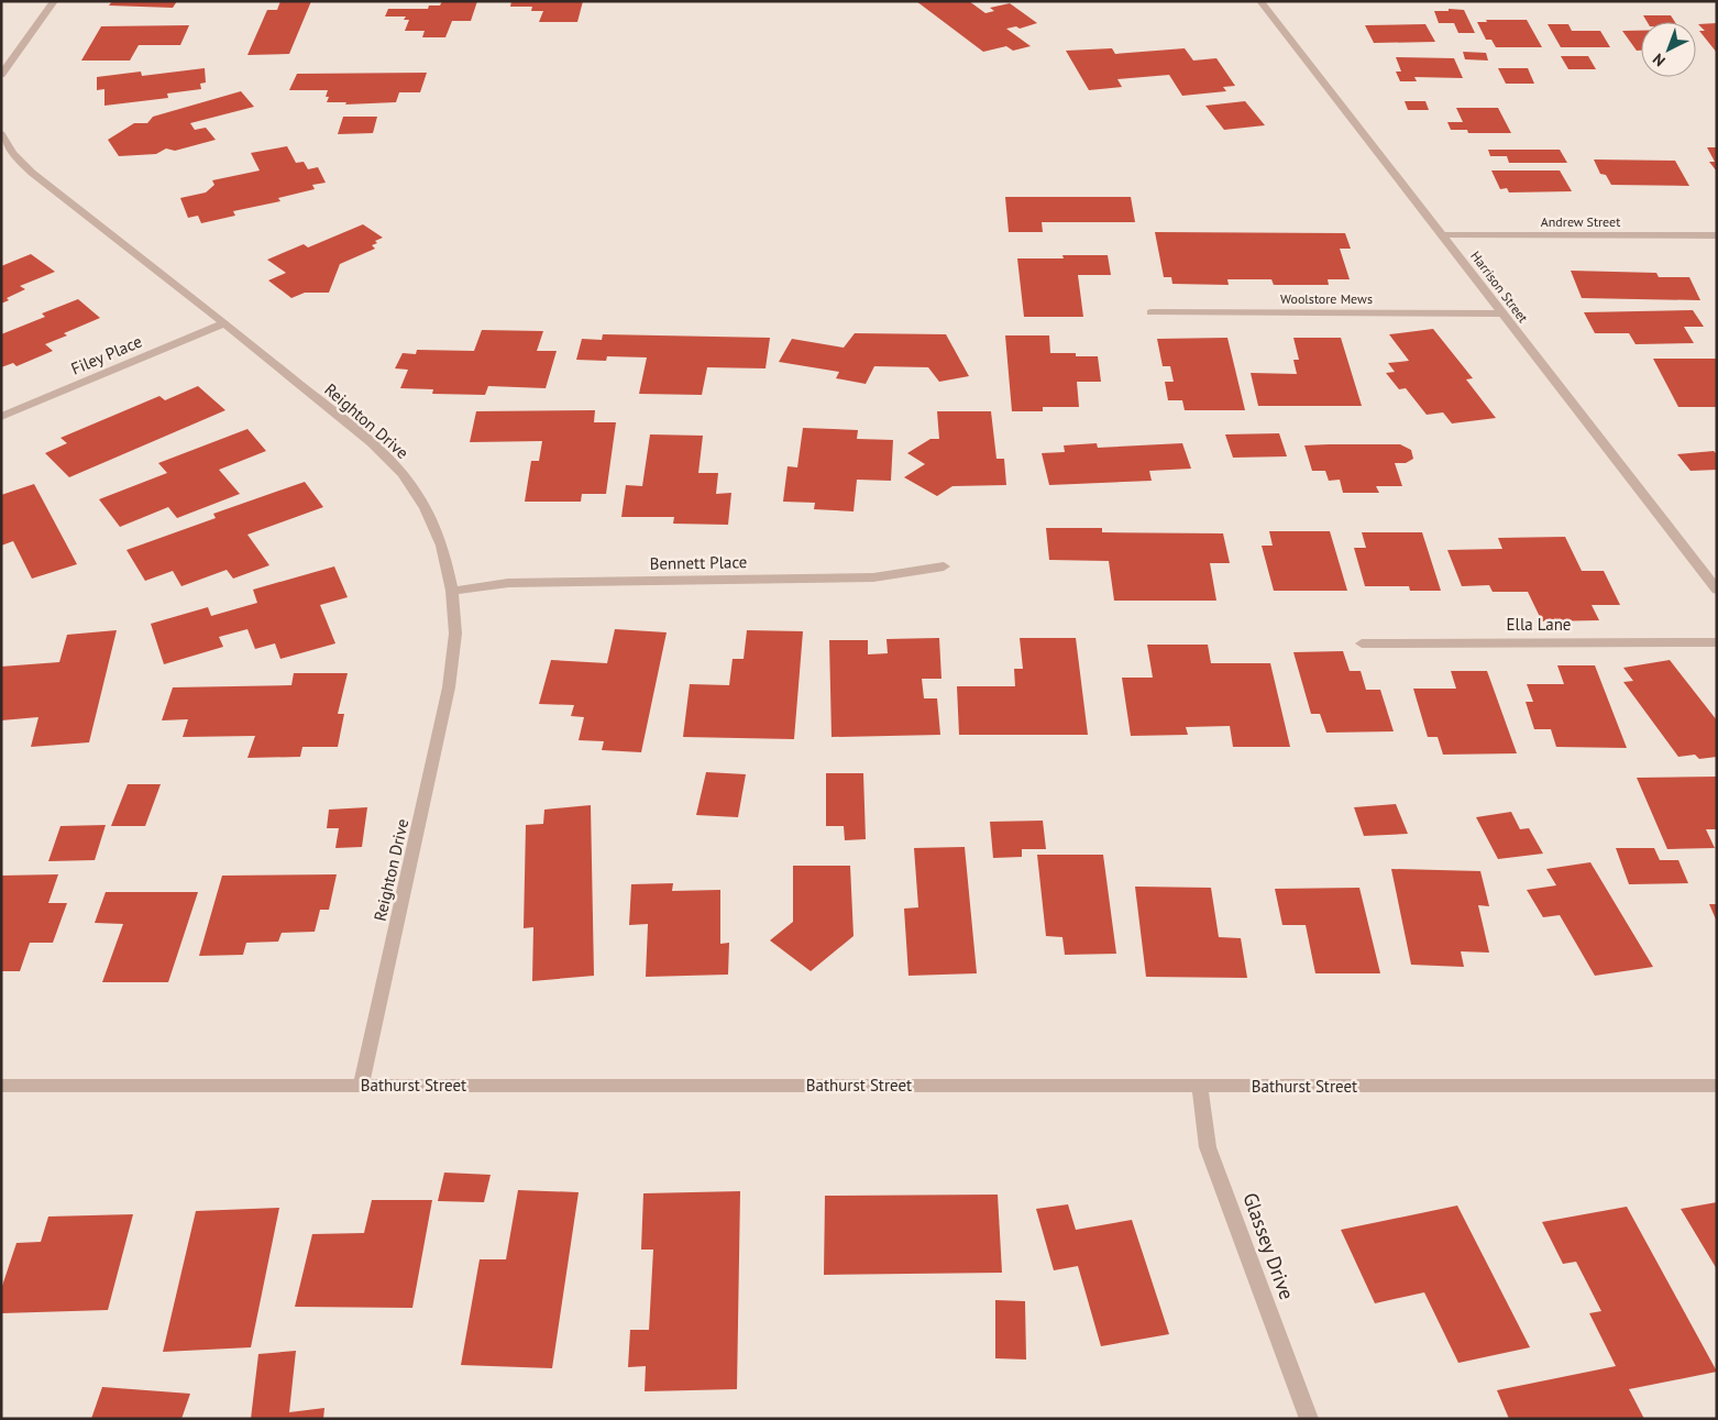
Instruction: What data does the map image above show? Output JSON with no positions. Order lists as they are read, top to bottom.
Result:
{
  "streets": {
    "street": [
      "Andrew Street",
      "Harrison Street",
      "Woolstore Mews",
      "Filey Place",
      "Reighton Drive",
      "Bennett Place",
      "Ella Lane",
      "Bathurst Street",
      "Glassey Drive"
    ]
  },
  "crossings": [
    ["Andrew Street", "Harrison Street"],
    ["Harrison Street", "Woolstore Mews"],
    ["Filey Place", "Reighton Drive"],
    ["Reighton Drive", "Bennett Place"],
    ["Reighton Drive", "Bathurst Street"],
    ["Bathurst Street", "Glassey Drive"]
  ],
  "north": "bottom left"
}
